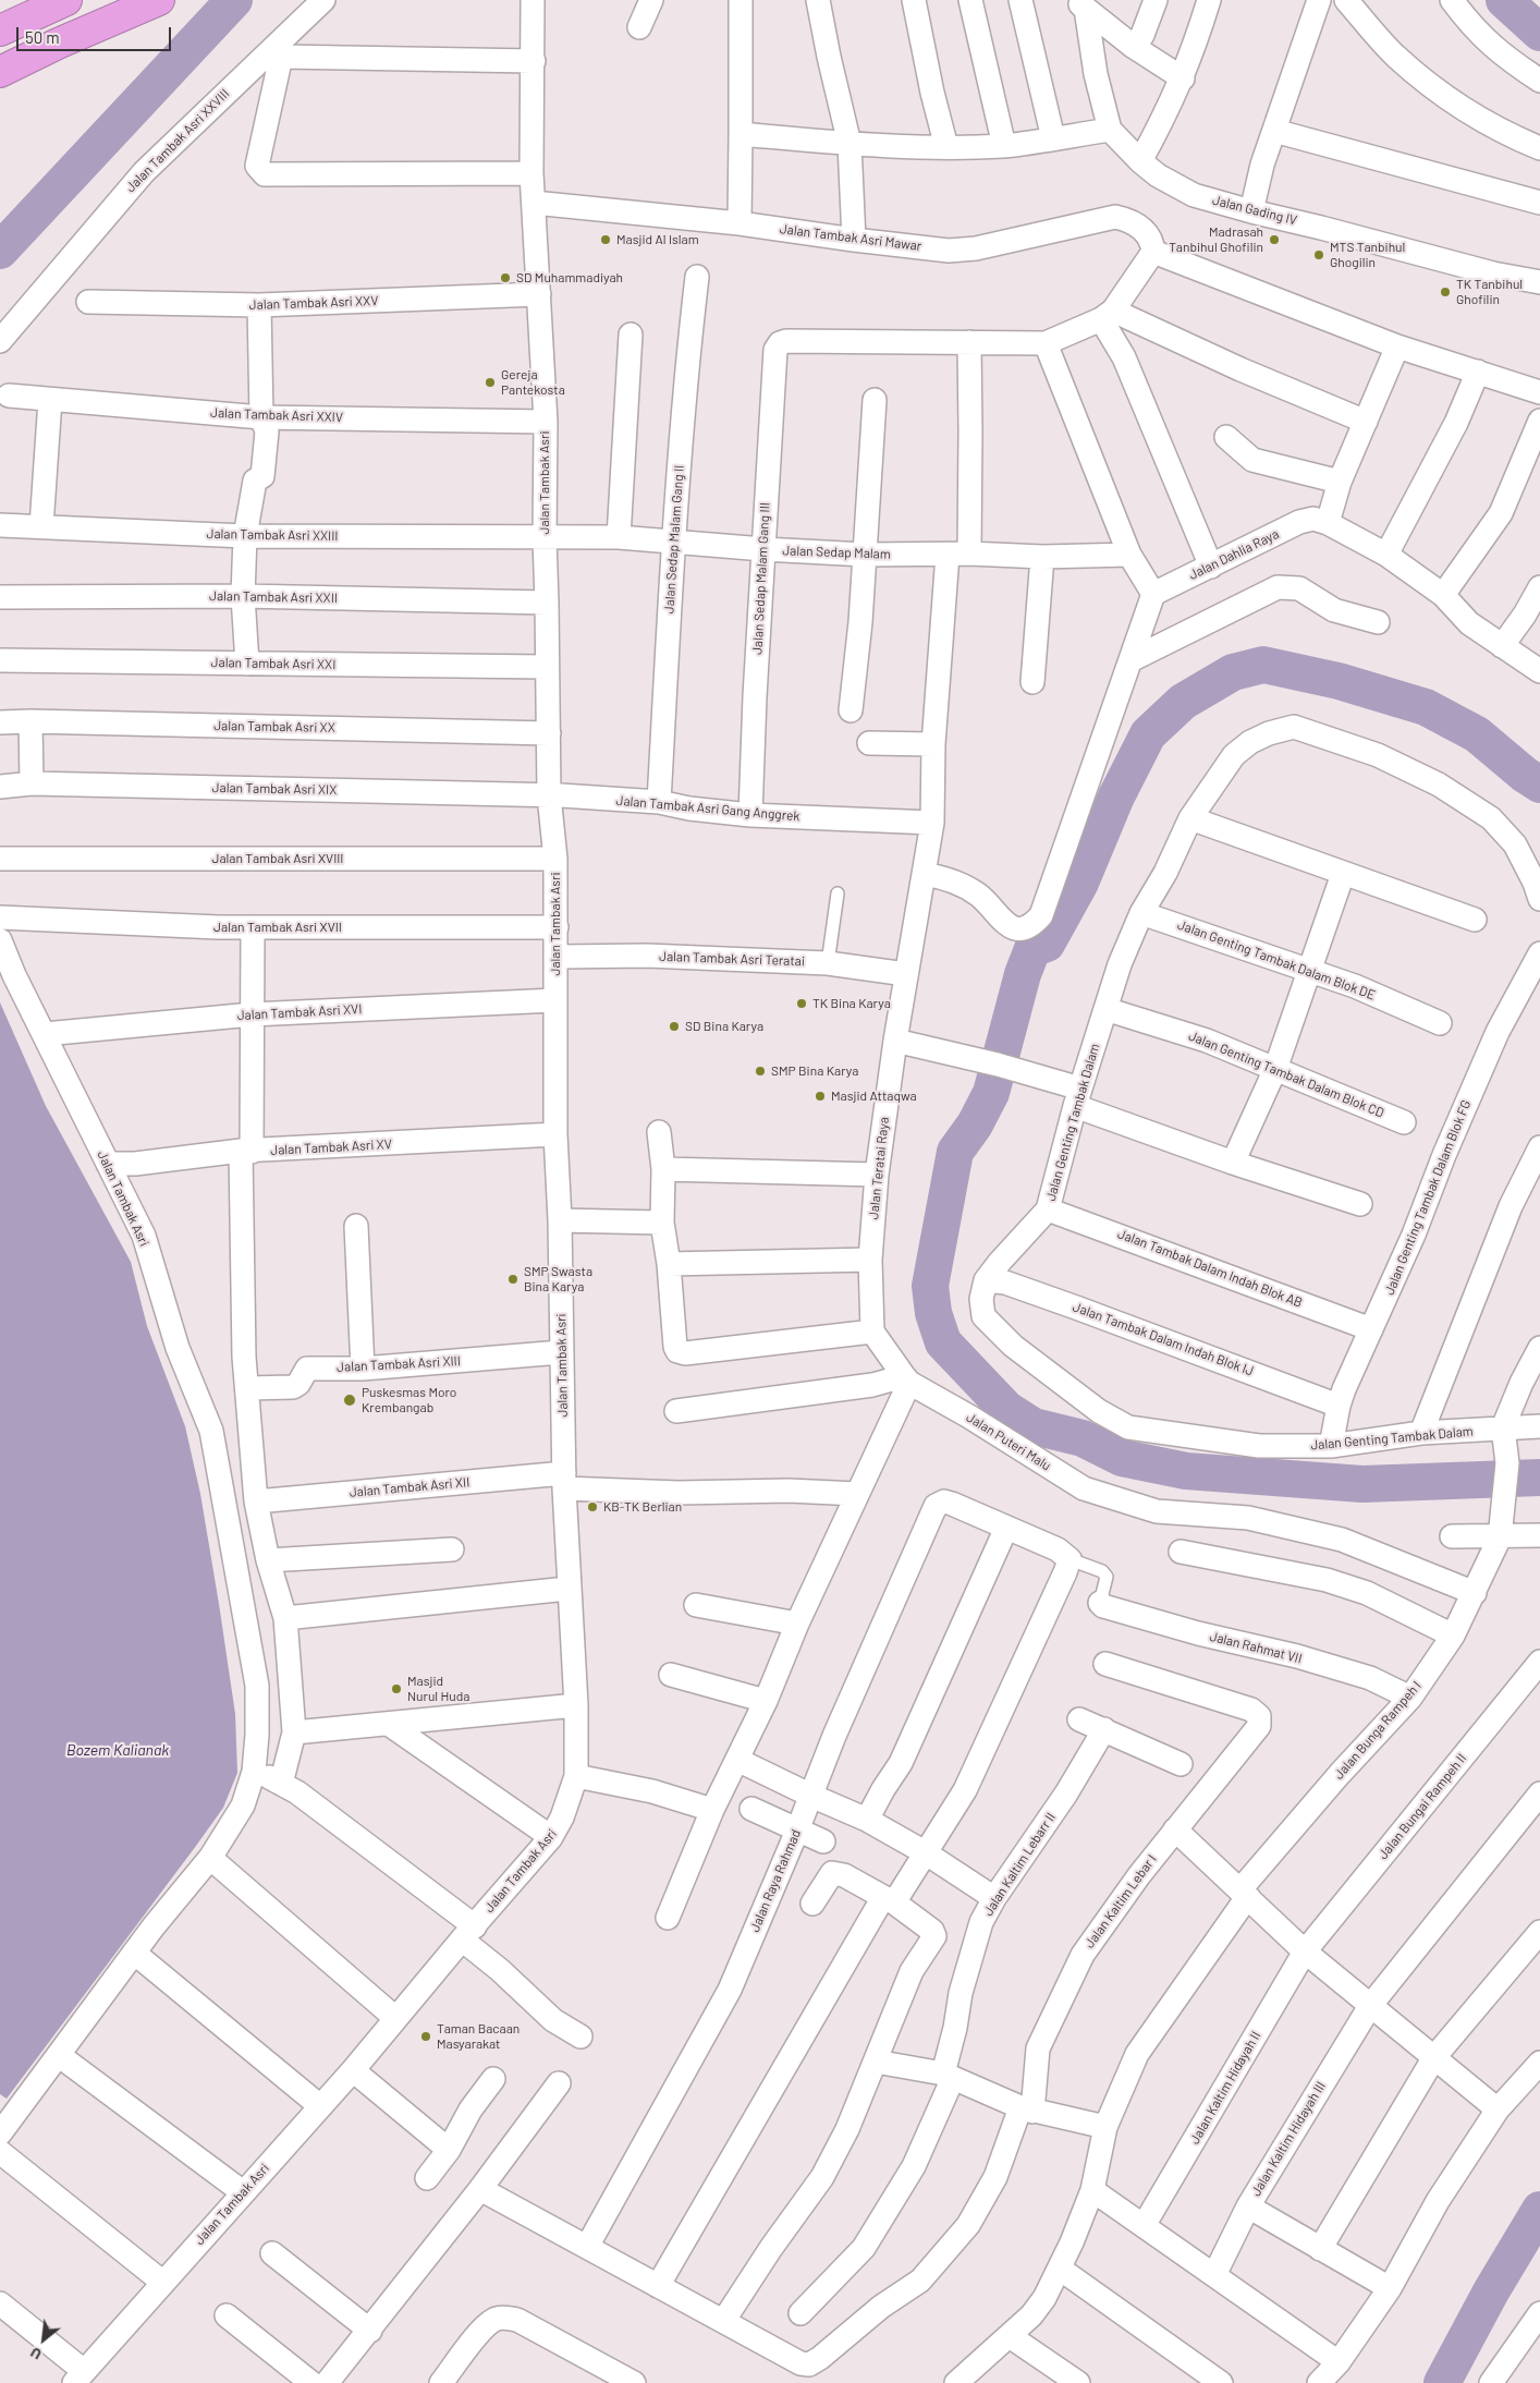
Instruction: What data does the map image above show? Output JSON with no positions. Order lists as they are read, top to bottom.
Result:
{
  "streets": {
    "street": [
      "Jalan Tambak Asri XXVIII",
      "Jalan Gading IV",
      "Jalan Tambak Asri Mawar",
      "Jalan Tambak Asri XXV",
      "Jalan Tambak Asri XXIV",
      "Jalan Tambak Asri",
      "Jalan Tambak Asri XXIII",
      "Jalan Sedap Malam Gang II",
      "Jalan Sedap Malam",
      "Jalan Dahlia Raya",
      "Jalan Sedap Malam Gang III",
      "Jalan Tambak Asri XXII",
      "Jalan Tambak Asri XXI",
      "Jalan Tambak Asri XX",
      "Jalan Tambak Asri XIX",
      "Jalan Tambak Asri Gang Anggrek",
      "Jalan Tambak Asri XVIII",
      "Jalan Tambak Asri XVII",
      "Jalan Tambak Asri Teratai",
      "Jalan Genting Tambak Dalam Blok DE",
      "Jalan Tambak Asri XVI",
      "Jalan Genting Tambak Dalam Blok CD",
      "Jalan Genting Tambak Dalam",
      "Jalan Tambak Asri XV",
      "Jalan Teratai Raya",
      "Jalan Genting Tambak Dalam Blok FG",
      "Jalan Tambak Dalam Indah Blok AB",
      "Jalan Tambak Dalam Indah Blok IJ",
      "Jalan Tambak Asri XIII",
      "Jalan Puteri Malu",
      "Jalan Tambak Asri XII",
      "Jalan Rahmat VII",
      "Jalan Bunga Rampeh I",
      "Jalan Bungai Rampeh II",
      "Jalan Kaltim Lebarr II",
      "Jalan Raya Rahmad",
      "Jalan Kaltim Lebar I",
      "Jalan Kaltim Hidayah II",
      "Jalan Kaltim Hidayah III"
    ]
  },
  "crossings": [
    ["Jalan Tambak Asri Mawar", "Jalan Tambak Asri"],
    ["Jalan Tambak Asri XXV", "Jalan Tambak Asri"],
    ["Jalan Tambak Asri XXIV", "Jalan Tambak Asri"],
    ["Jalan Tambak Asri", "Jalan Tambak Asri XXIII"],
    ["Jalan Tambak Asri", "Jalan Sedap Malam"],
    ["Jalan Tambak Asri", "Jalan Tambak Asri XXII"],
    ["Jalan Tambak Asri", "Jalan Tambak Asri XXI"],
    ["Jalan Tambak Asri", "Jalan Tambak Asri XX"],
    ["Jalan Tambak Asri", "Jalan Tambak Asri XIX"],
    ["Jalan Tambak Asri", "Jalan Tambak Asri Gang Anggrek"],
    ["Jalan Tambak Asri", "Jalan Tambak Asri XVIII"],
    ["Jalan Tambak Asri", "Jalan Tambak Asri XVII"],
    ["Jalan Tambak Asri", "Jalan Tambak Asri Teratai"],
    ["Jalan Tambak Asri", "Jalan Tambak Asri XVI"],
    ["Jalan Tambak Asri", "Jalan Tambak Asri XV"],
    ["Jalan Tambak Asri", "Jalan Tambak Asri XIII"],
    ["Jalan Tambak Asri", "Jalan Tambak Asri XII"],
    ["Jalan Tambak Asri XXIII", "Jalan Sedap Malam"],
    ["Jalan Sedap Malam Gang II", "Jalan Sedap Malam"],
    ["Jalan Sedap Malam Gang II", "Jalan Tambak Asri Gang Anggrek"],
    ["Jalan Sedap Malam", "Jalan Sedap Malam Gang III"],
    ["Jalan Sedap Malam", "Jalan Teratai Raya"],
    ["Jalan Sedap Malam Gang III", "Jalan Tambak Asri Gang Anggrek"],
    ["Jalan Sedap Malam Gang III", "Jalan Teratai Raya"],
    ["Jalan Tambak Asri XIX", "Jalan Tambak Asri Gang Anggrek"],
    ["Jalan Tambak Asri Gang Anggrek", "Jalan Teratai Raya"],
    ["Jalan Tambak Asri Teratai", "Jalan Teratai Raya"],
    ["Jalan Genting Tambak Dalam Blok DE", "Jalan Genting Tambak Dalam"],
    ["Jalan Genting Tambak Dalam Blok CD", "Jalan Genting Tambak Dalam"],
    ["Jalan Genting Tambak Dalam", "Jalan Genting Tambak Dalam Blok FG"],
    ["Jalan Genting Tambak Dalam", "Jalan Tambak Dalam Indah Blok AB"],
    ["Jalan Genting Tambak Dalam", "Jalan Tambak Dalam Indah Blok IJ"],
    ["Jalan Genting Tambak Dalam", "Jalan Bunga Rampeh I"],
    ["Jalan Genting Tambak Dalam Blok FG", "Jalan Tambak Dalam Indah Blok AB"],
    ["Jalan Genting Tambak Dalam Blok FG", "Jalan Tambak Dalam Indah Blok IJ"],
    ["Jalan Puteri Malu", "Jalan Bunga Rampeh I"],
    ["Jalan Rahmat VII", "Jalan Bunga Rampeh I"],
    ["Jalan Bungai Rampeh II", "Jalan Kaltim Hidayah II"]
  ],
  "water": ["Bozem Kalianak"],
  "places": [
    "Masjid Al Islam",
    "Madrasah Tanbihul Ghofilin",
    "MTS Tanbihul Ghogilin",
    "SD Muhammadiyah",
    "TK Tanbihul Ghofilin",
    "Gereja Pantekosta",
    "TK Bina Karya",
    "SD Bina Karya",
    "SMP Bina Karya",
    "Masjid Attaqwa",
    "SMP Swasta Bina Karya",
    "Puskesmas Moro Krembangab",
    "KB-TK Berlian",
    "Masjid Nurul Huda",
    "Taman Bacaan Masyarakat"
  ],
  "scale_bar": "50 m",
  "north": "bottom left"
}
